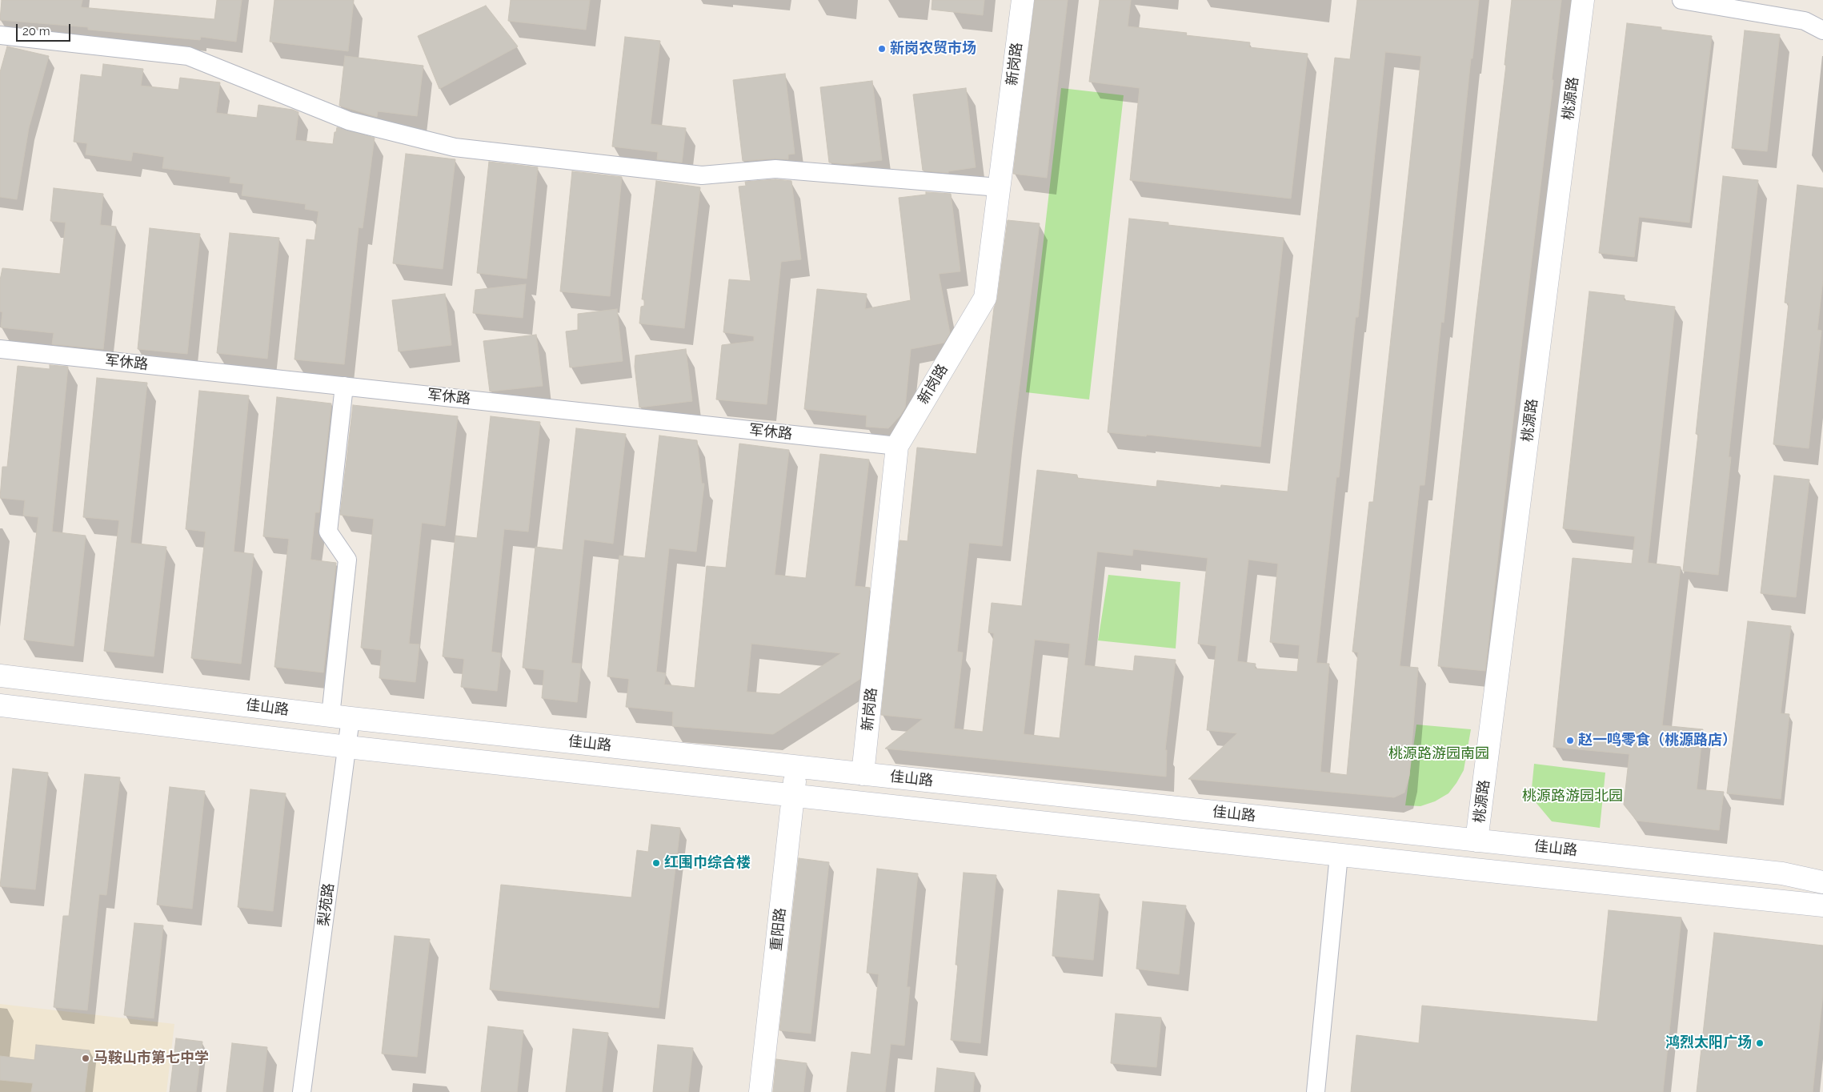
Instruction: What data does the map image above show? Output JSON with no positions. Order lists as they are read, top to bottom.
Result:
{
  "streets": {
    "street": [
      "新岗路",
      "桃源路",
      "军休路",
      "佳山路",
      "梨苑路",
      "重阳路"
    ]
  },
  "crossings": [
    ["新岗路", "军休路"],
    ["新岗路", "佳山路"],
    ["桃源路", "佳山路"],
    ["军休路", "梨苑路"],
    ["佳山路", "梨苑路"],
    ["佳山路", "重阳路"]
  ],
  "parks": ["桃源路游园南园", "桃源路游园北园"],
  "places": [
    "新岗农贸市场",
    "赵一鸣零食（桃源路店）",
    "红围巾综合楼",
    "鸿烈太阳广场",
    "马鞍山市第七中学"
  ],
  "scale_bar": "20 m"
}
